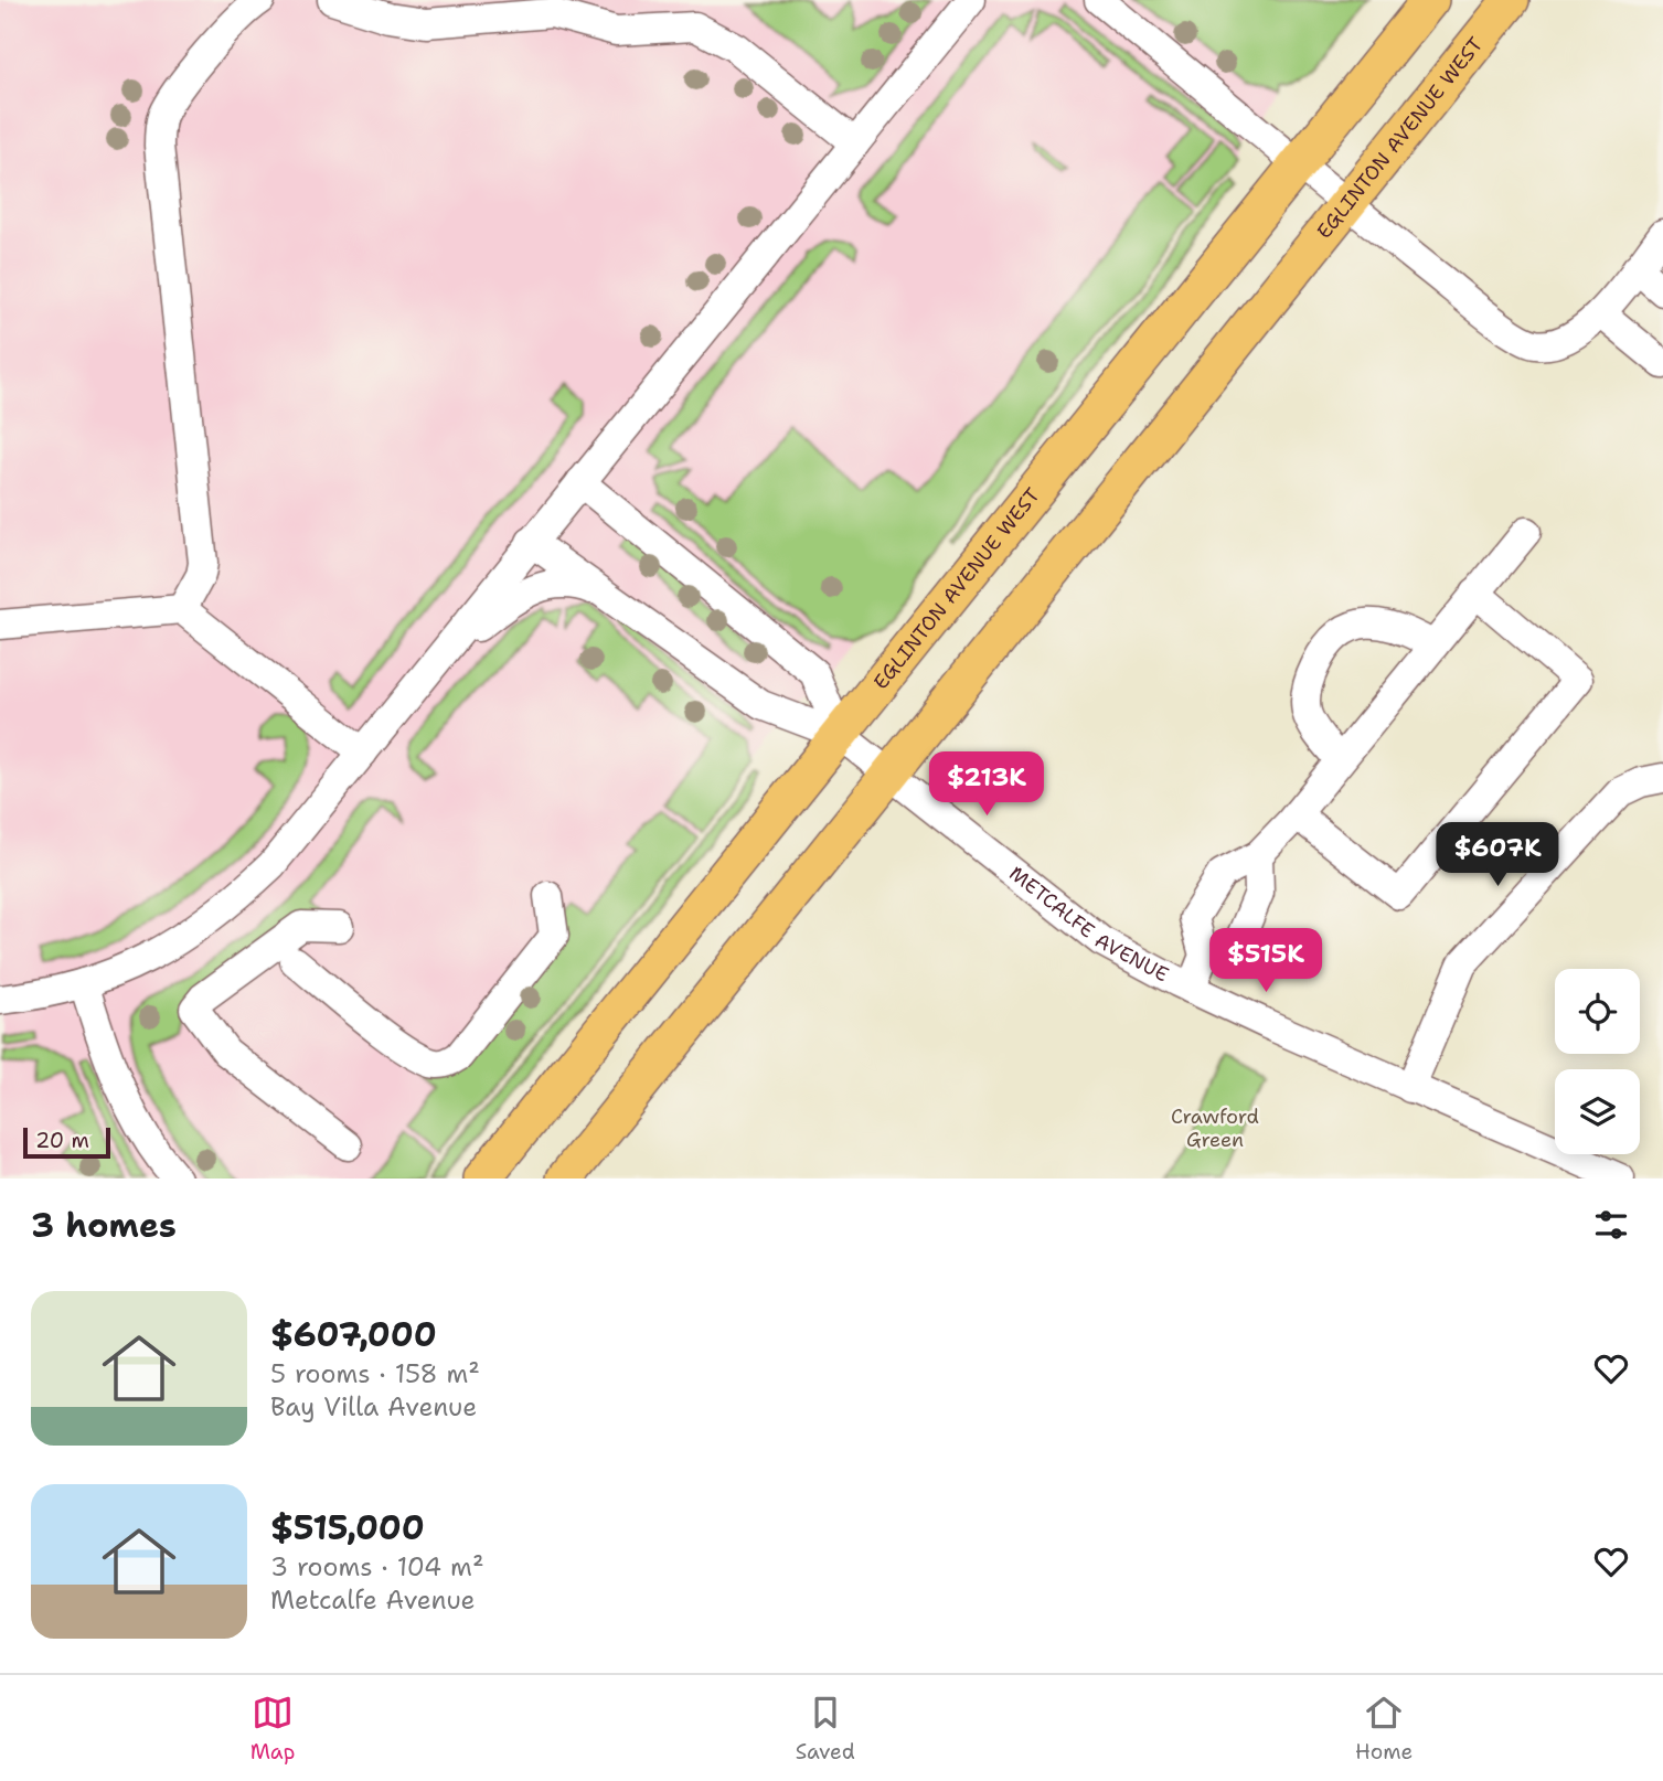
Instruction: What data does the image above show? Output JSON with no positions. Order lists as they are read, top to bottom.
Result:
{
  "streets": {
    "main road": ["EGLINTON AVENUE WEST"],
    "street": ["METCALFE AVENUE"]
  },
  "crossings": [
    ["EGLINTON AVENUE WEST", "METCALFE AVENUE"]
  ],
  "parks": ["Crawford Green"],
  "scale_bar": "20 m",
  "page": {
    "price": ["$213K", "$607K", "$515K"],
    "scale": "20 m",
    "heading": "3 homes",
    "list": [
      {
        "name": "$607,000",
        "note": "5 rooms · 158 m² · Bay Villa Avenue"
      },
      {
        "name": "$515,000",
        "note": "3 rooms · 104 m² · Metcalfe Avenue"
      }
    ],
    "tabs": ["Map", "Saved", "Home"]
  }
}
